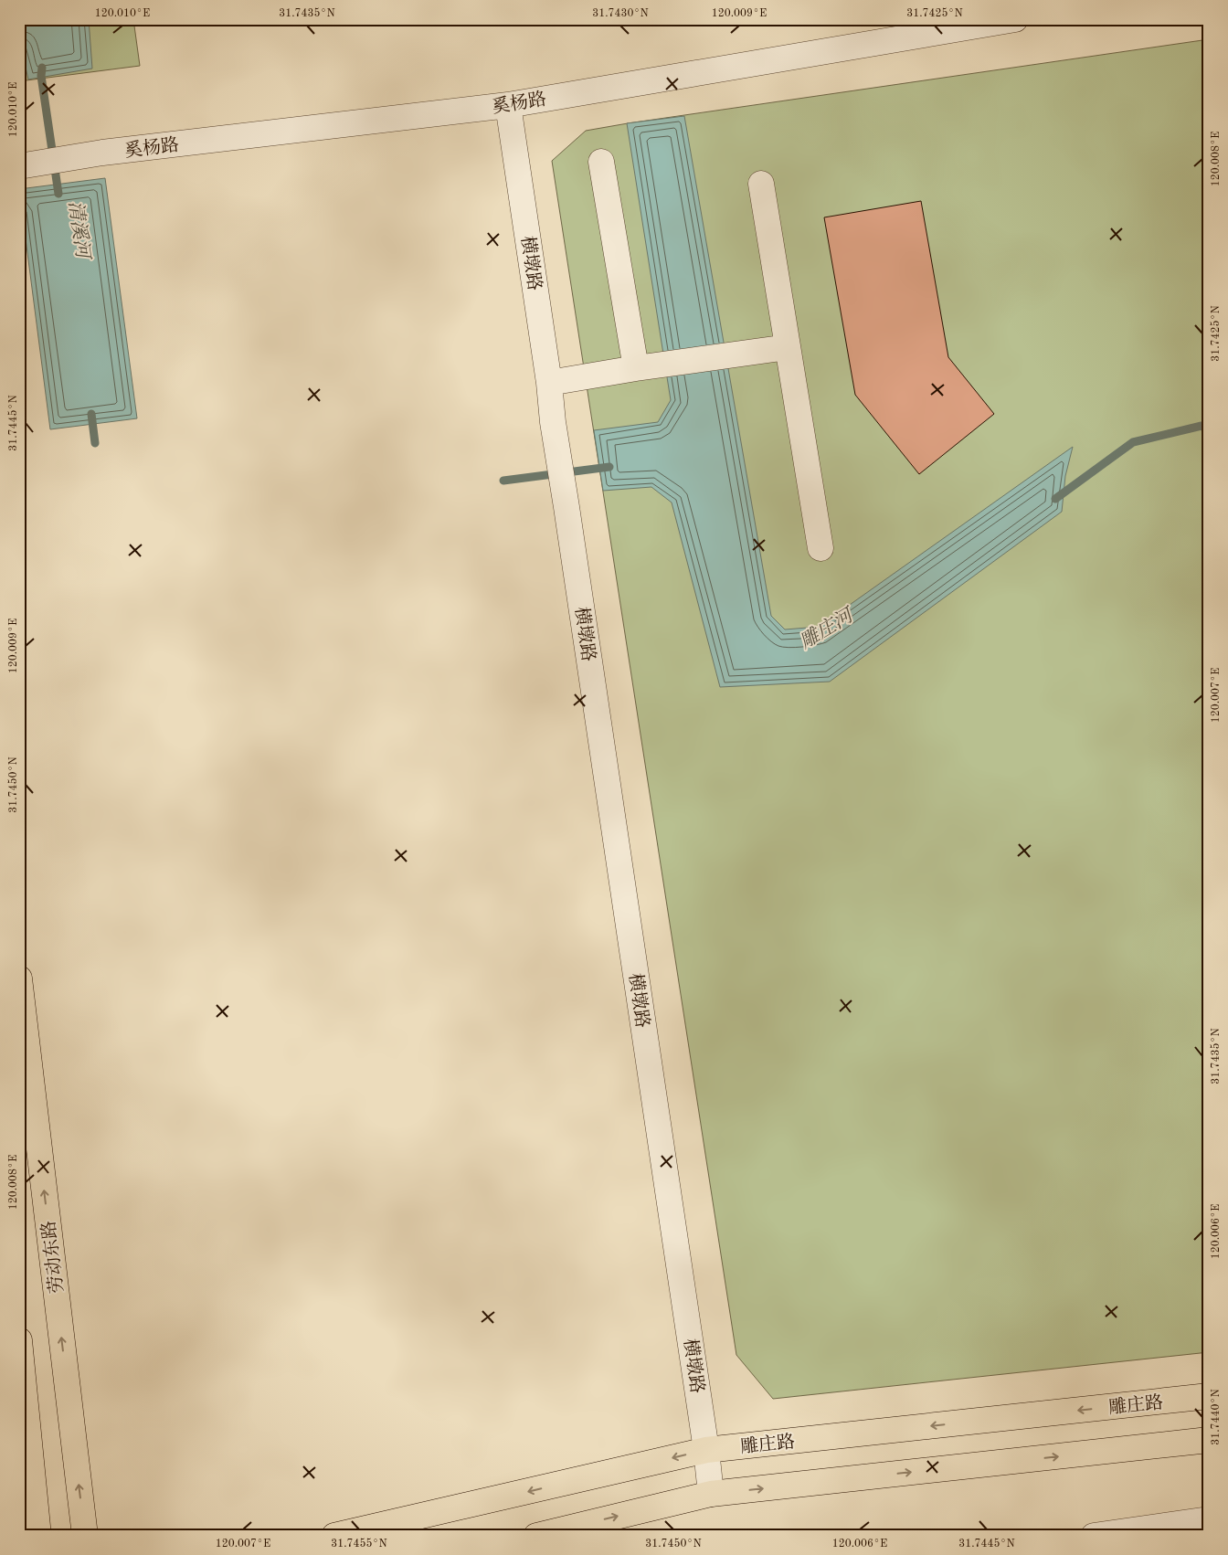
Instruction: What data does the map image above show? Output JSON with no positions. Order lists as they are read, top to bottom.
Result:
{
  "streets": {
    "main road": ["劳动东路", "雕庄路"],
    "street": ["奚杨路", "横墩路"]
  },
  "crossings": [
    ["奚杨路", "横墩路"],
    ["横墩路", "雕庄路"]
  ],
  "water": ["清溪河", "雕庄河"],
  "coordinates": [
    "120.010°E",
    "31.7435°N",
    "31.7430°N",
    "120.009°E",
    "31.7425°N",
    "120.008°E",
    "31.7445°N",
    "120.007°E",
    "31.7450°N",
    "120.006°E",
    "31.7440°N",
    "31.7455°N"
  ]
}
